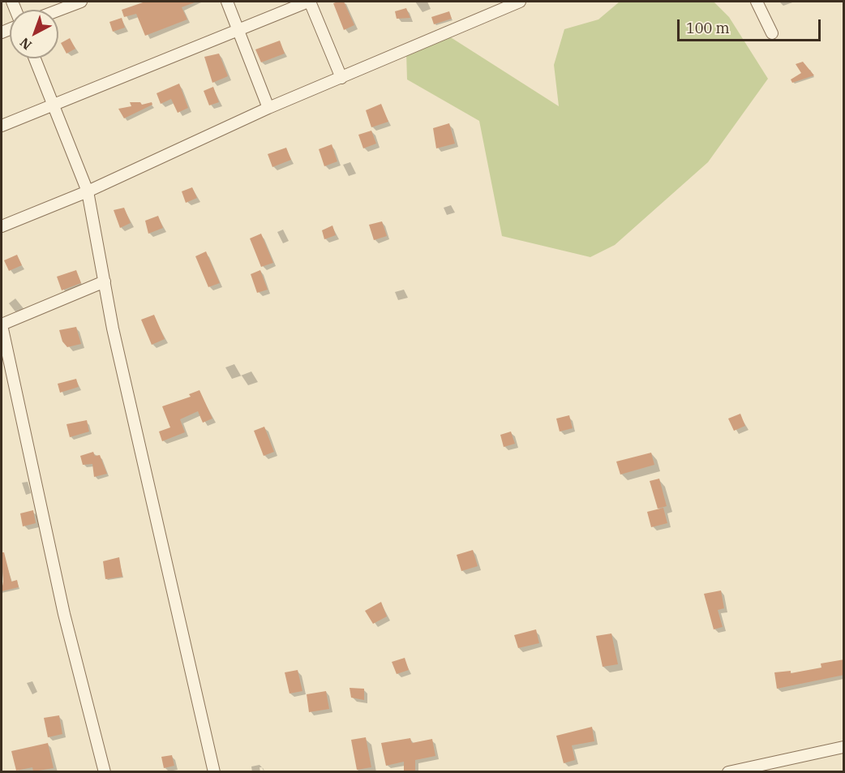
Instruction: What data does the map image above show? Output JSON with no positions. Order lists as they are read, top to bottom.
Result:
{
  "scale_bar": "100 m",
  "north": "bottom left"
}
